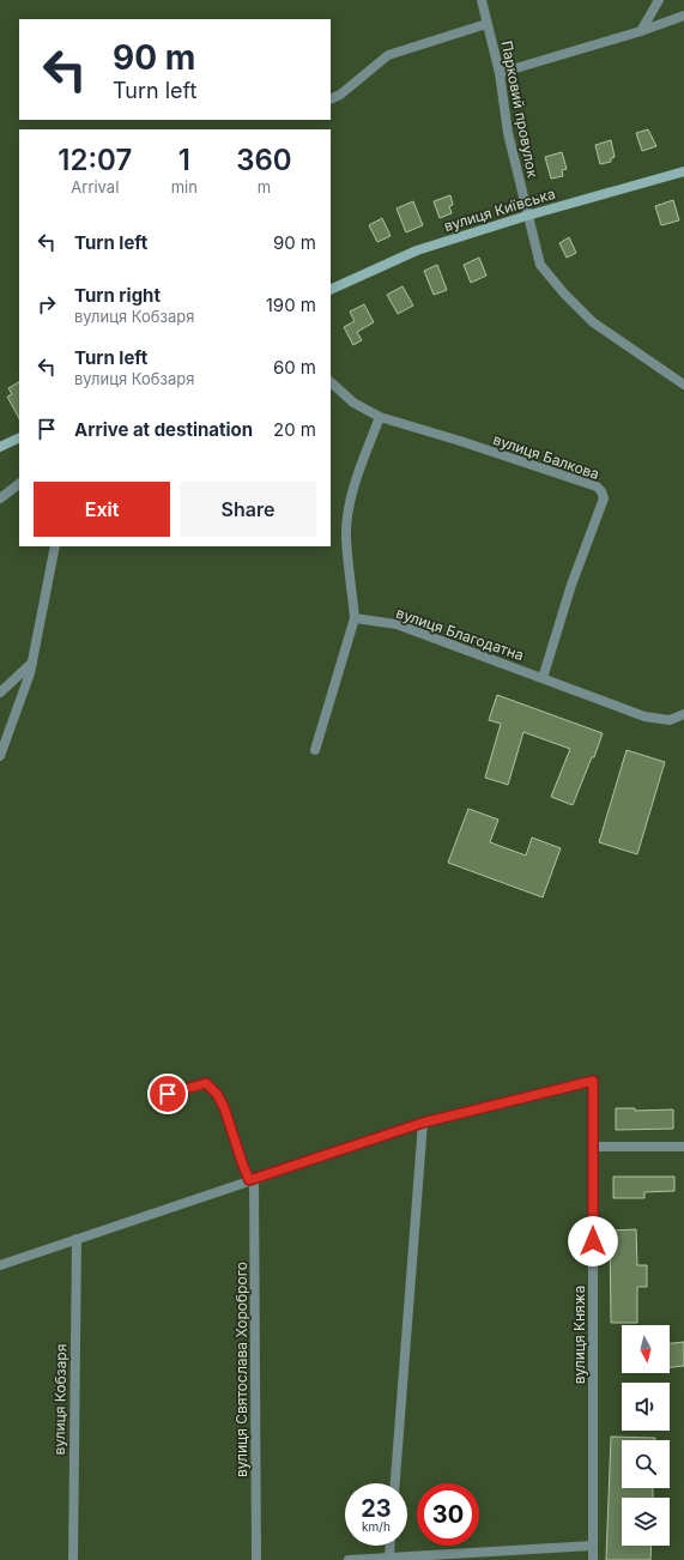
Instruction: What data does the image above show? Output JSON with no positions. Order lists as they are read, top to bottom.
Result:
{
  "streets": {
    "main road": ["вулиця Київська"],
    "street": [
      "Парковий провулок",
      "вулиця Балкова",
      "вулиця Благодатна",
      "вулиця Княжа",
      "вулиця Святослава Хороброго",
      "вулиця Кобзаря"
    ]
  },
  "crossings": [
    ["Парковий провулок", "вулиця Київська"],
    ["вулиця Балкова", "вулиця Благодатна"]
  ],
  "north": "bottom",
  "page": {
    "turn": ["90 m", "Turn left"],
    "eta": [
      "12:07",
      "Arrival",
      "1",
      "min",
      "360",
      "m"
    ],
    "list": [
      {
        "name": "Turn left",
        "value": "90 m"
      },
      {
        "name": "Turn right",
        "note": "вулиця Кобзаря",
        "value": "190 m"
      },
      {
        "name": "Turn left",
        "note": "вулиця Кобзаря",
        "value": "60 m"
      },
      {
        "name": "Arrive at destination",
        "value": "20 m"
      }
    ],
    "buttons": ["Exit", "Share"],
    "speed": "23 km/h",
    "limit": "30"
  }
}
